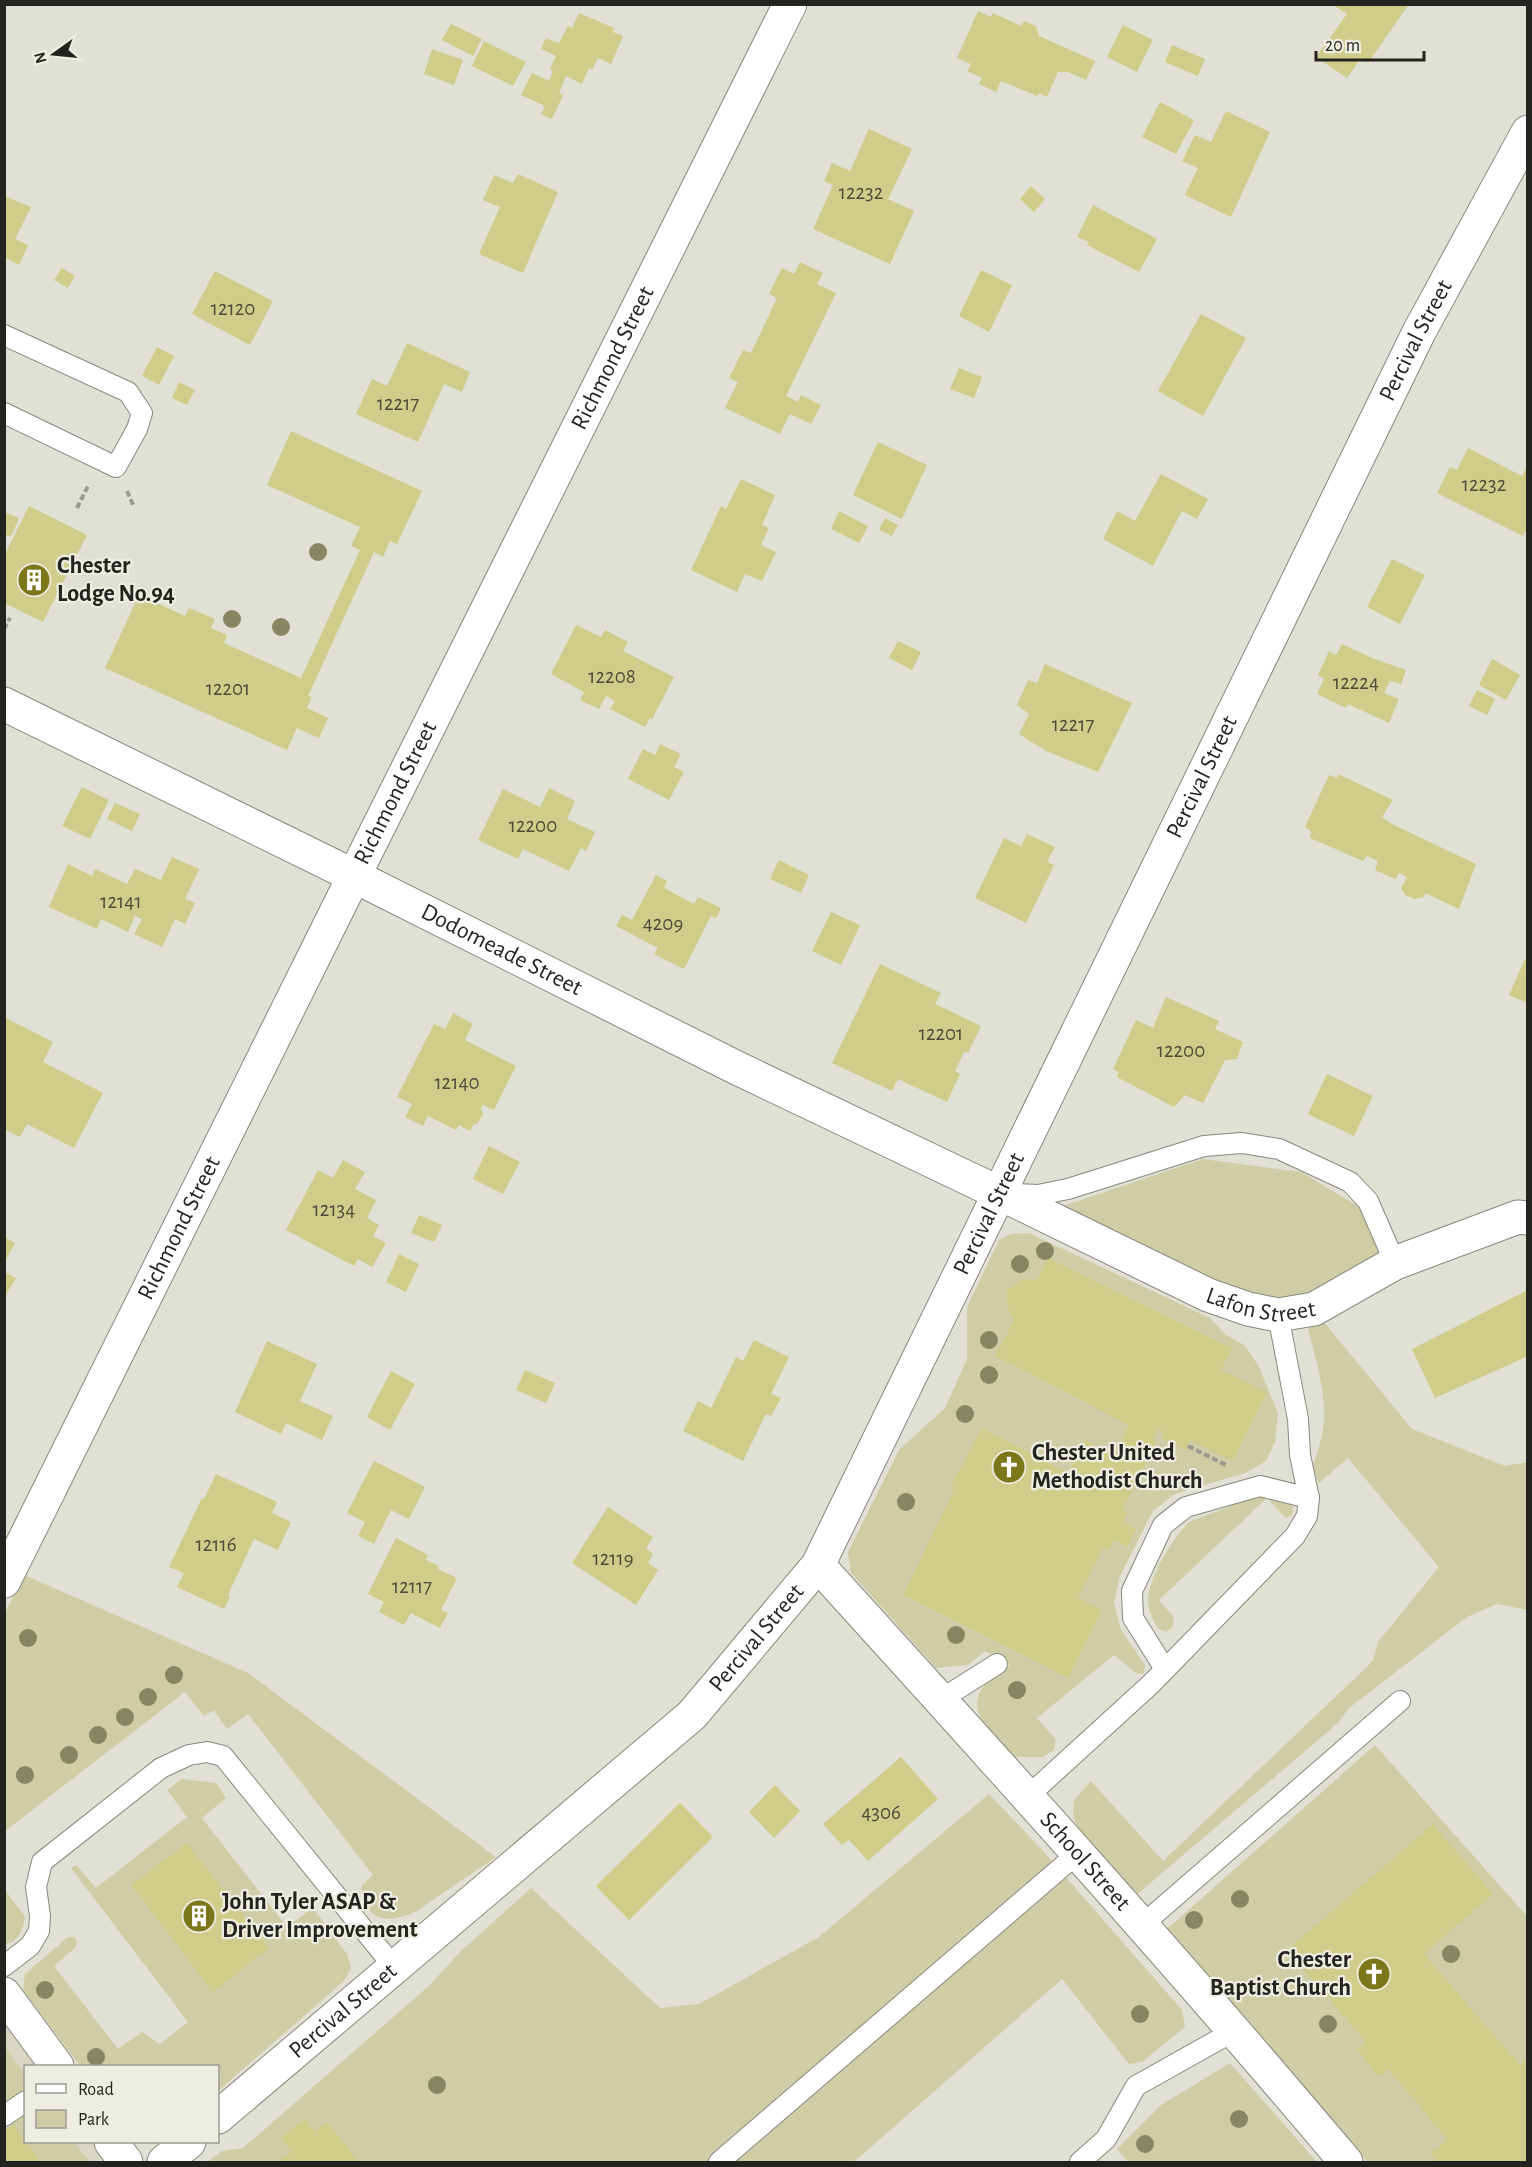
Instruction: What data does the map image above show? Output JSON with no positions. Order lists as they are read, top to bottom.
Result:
{
  "streets": {
    "street": [
      "Percival Street",
      "Richmond Street",
      "Dodomeade Street",
      "Lafon Street",
      "School Street"
    ]
  },
  "crossings": [
    ["Percival Street", "Dodomeade Street"],
    ["Percival Street", "Lafon Street"],
    ["Percival Street", "School Street"],
    ["Richmond Street", "Dodomeade Street"],
    ["Dodomeade Street", "Lafon Street"]
  ],
  "places": {
    "building": ["Chester Lodge No.94", "John Tyler ASAP & Driver Improvement"],
    "church": ["Chester United Methodist Church", "Chester Baptist Church"]
  },
  "house_numbers": [
    "12232",
    "12120",
    "12217",
    "12232",
    "12208",
    "12224",
    "12201",
    "12217",
    "12200",
    "12141",
    "4209",
    "12201",
    "12200",
    "12140",
    "12134",
    "12116",
    "12119",
    "12117",
    "4306"
  ],
  "legend": ["Road", "Park"],
  "scale_bar": "20 m",
  "north": "left"
}
